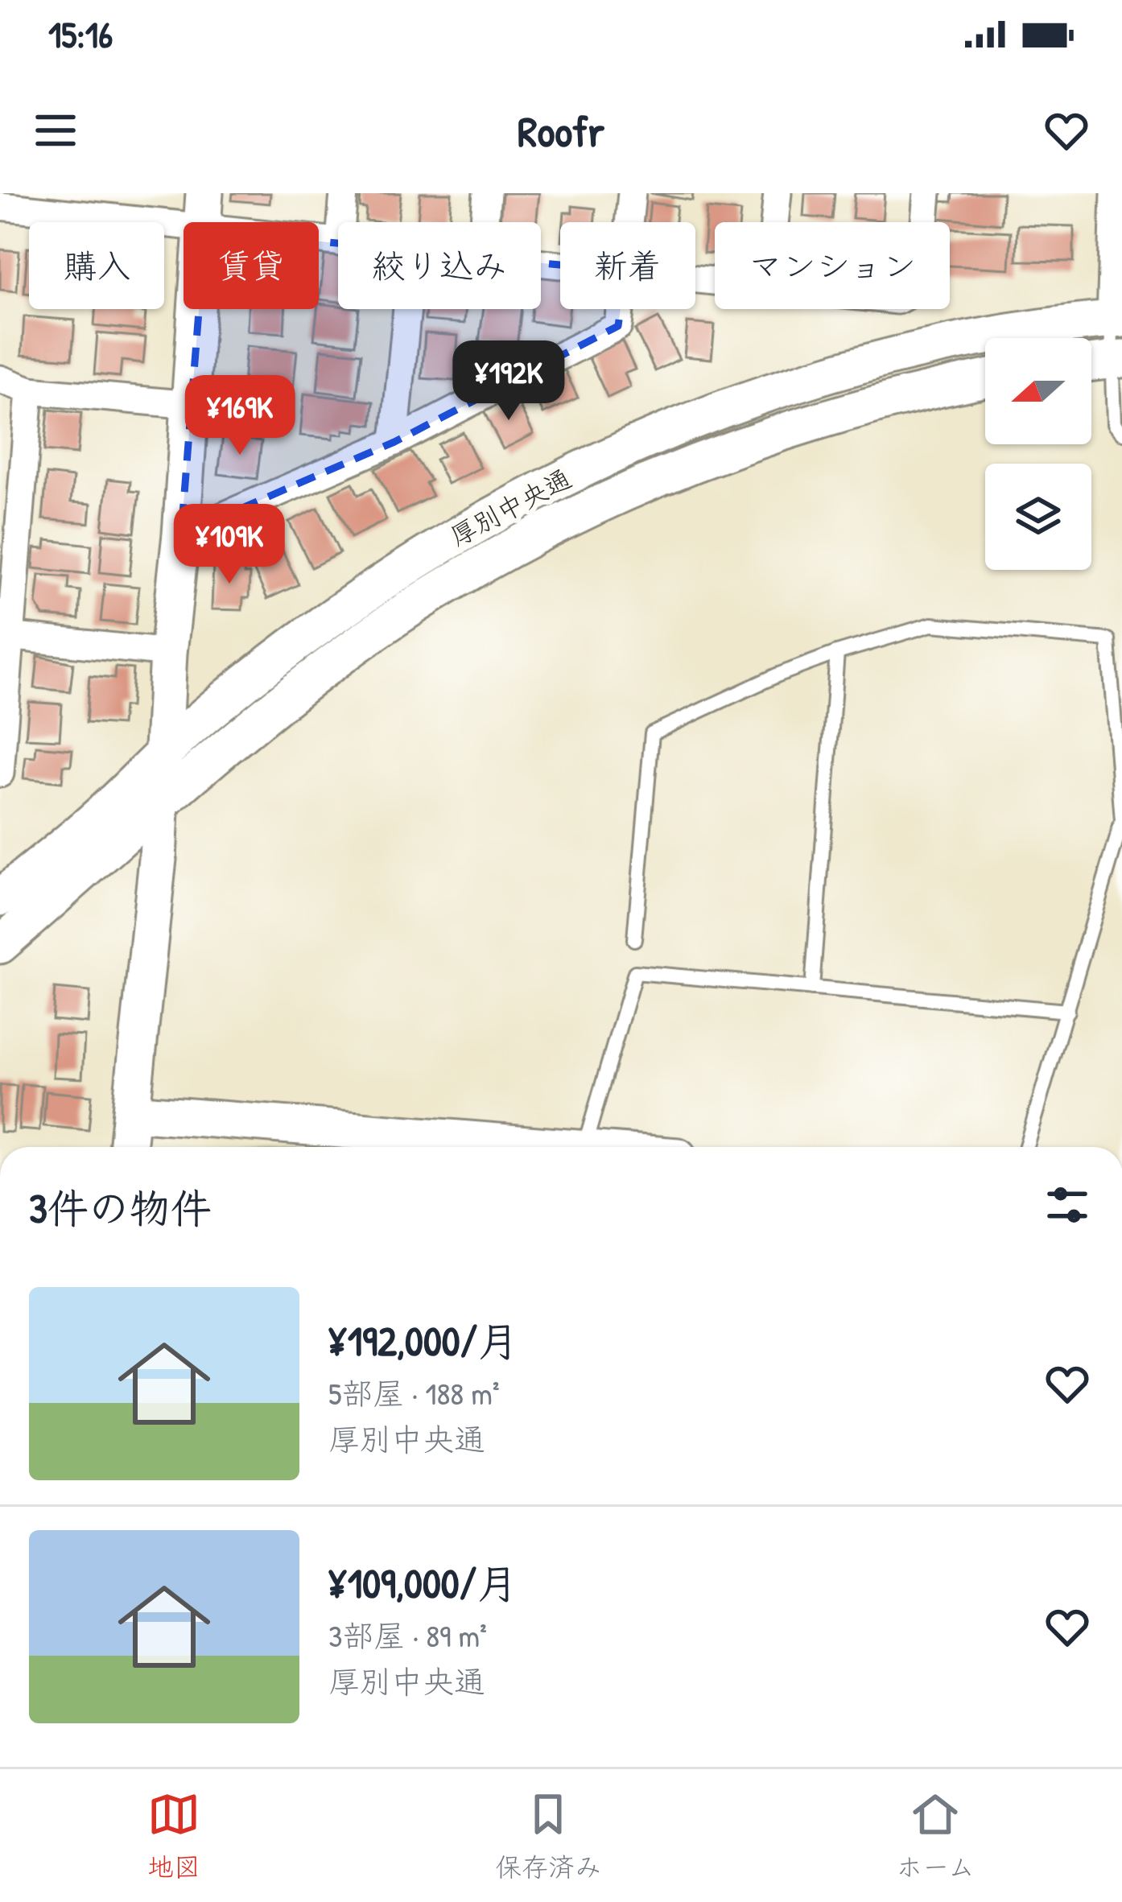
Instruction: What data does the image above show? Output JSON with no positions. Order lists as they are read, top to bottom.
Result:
{
  "streets": {
    "main road": ["厚別中央通"]
  },
  "north": "left",
  "page": {
    "status": "15:16",
    "header": "Roofr",
    "chip": [
      "購入",
      "賃貸",
      "絞り込み",
      "新着",
      "マンション"
    ],
    "price": ["¥192K", "¥169K", "¥109K"],
    "heading": "3件の物件",
    "list": [
      {
        "name": "¥192,000/月",
        "note": "5部屋 · 188 m² · 厚別中央通"
      },
      {
        "name": "¥109,000/月",
        "note": "3部屋 · 89 m² · 厚別中央通"
      }
    ],
    "tabs": ["地図", "保存済み", "ホーム"]
  }
}
